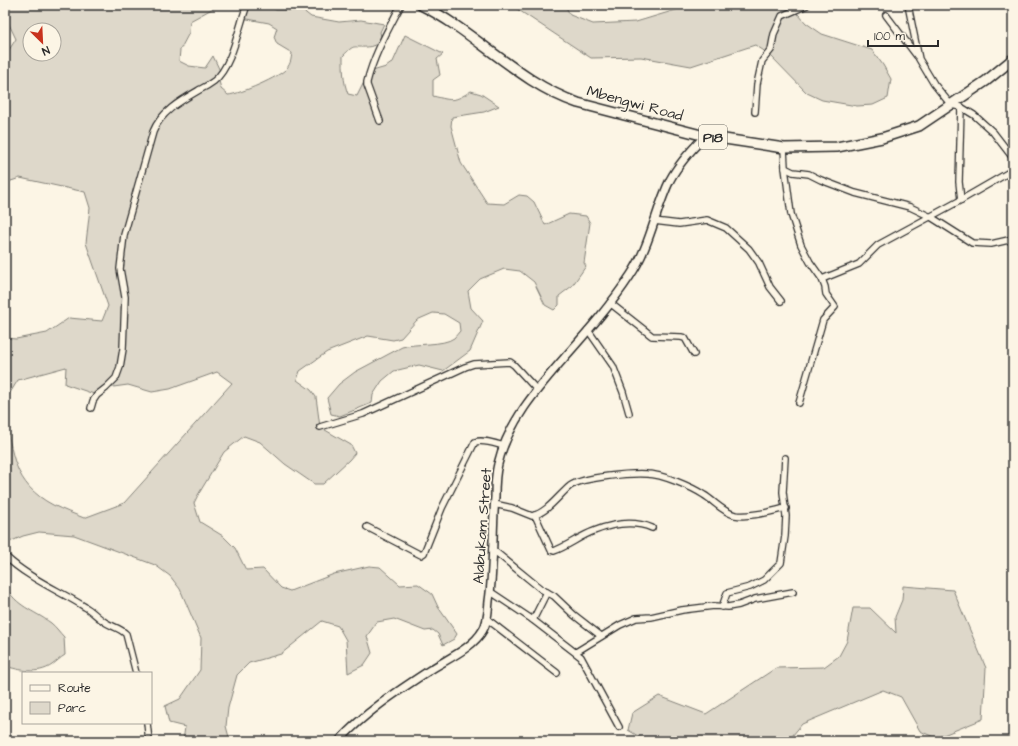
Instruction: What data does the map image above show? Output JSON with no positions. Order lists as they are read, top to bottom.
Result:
{
  "streets": {
    "main road": ["Mbengwi Road", "P18"],
    "street": ["Alabukam Street"]
  },
  "crossings": [
    ["Mbengwi Road", "Alabukam Street"]
  ],
  "legend": ["Route", "Parc"],
  "scale_bar": "100 m",
  "north": "bottom right"
}
